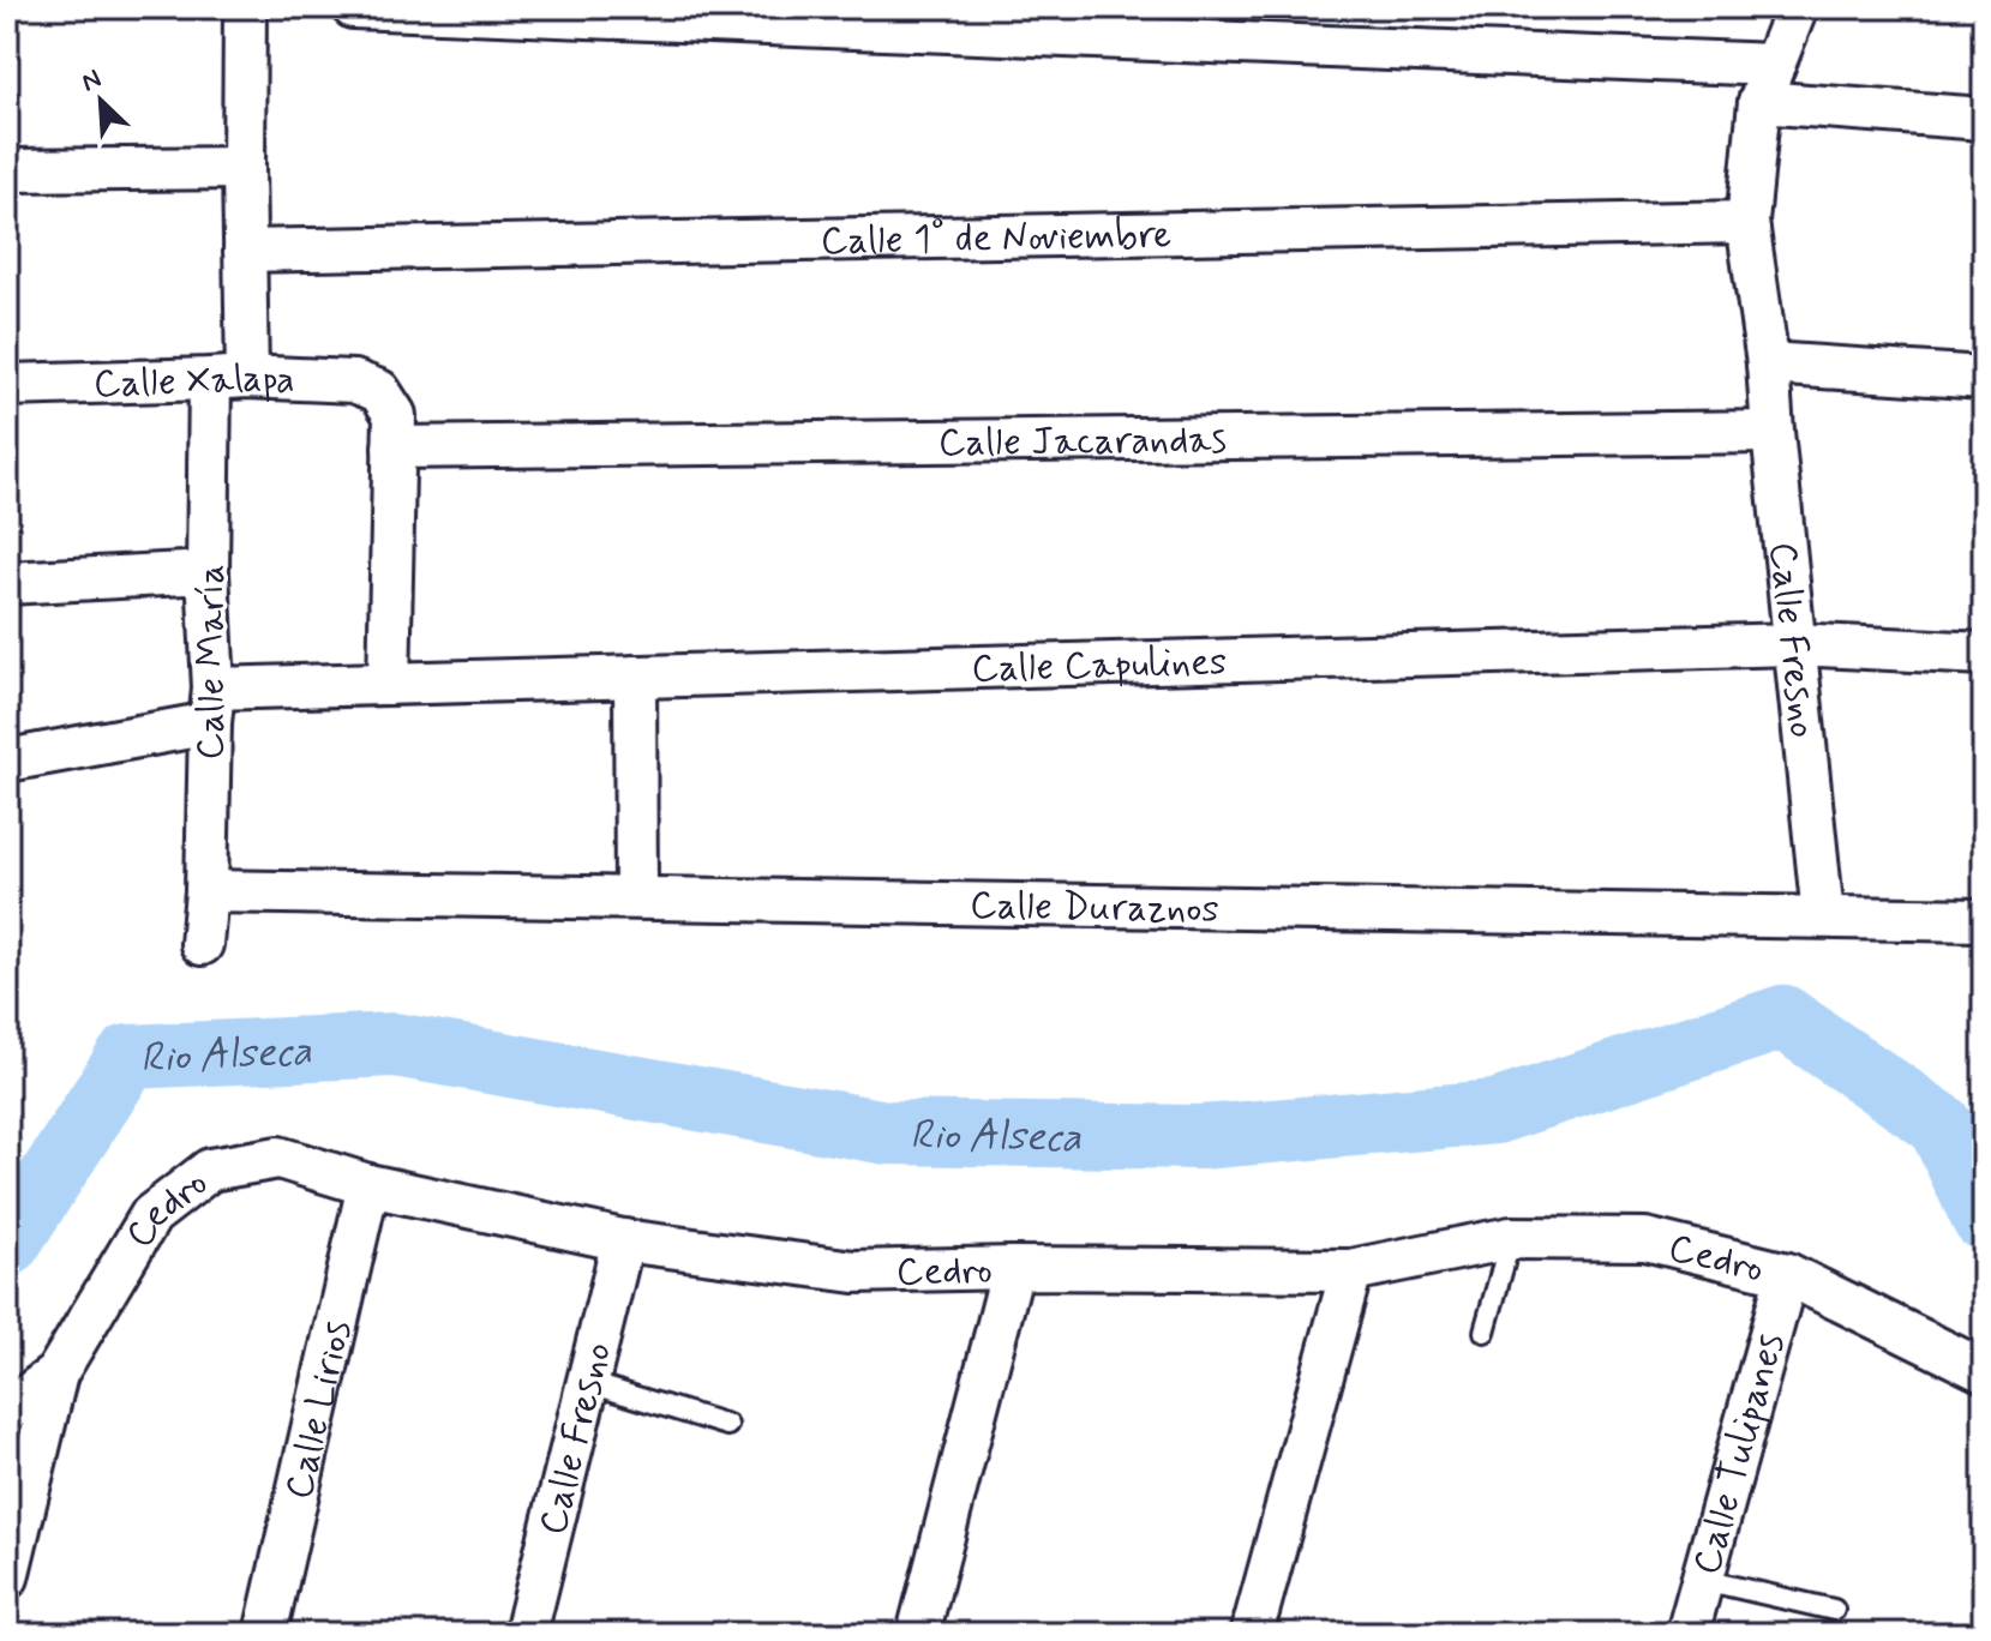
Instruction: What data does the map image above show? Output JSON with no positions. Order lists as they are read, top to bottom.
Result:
{
  "streets": {
    "street": [
      "Calle 1° de Noviembre",
      "Calle Xalapa",
      "Calle Jacarandas",
      "Calle Fresno",
      "Calle María",
      "Calle Capulines",
      "Calle Duraznos",
      "Cedro",
      "Calle Lirios",
      "Calle Tulipanes"
    ]
  },
  "crossings": [
    ["Calle 1° de Noviembre", "Calle Fresno"],
    ["Calle 1° de Noviembre", "Calle María"],
    ["Calle Xalapa", "Calle Jacarandas"],
    ["Calle Xalapa", "Calle María"],
    ["Calle Jacarandas", "Calle Fresno"],
    ["Calle Fresno", "Calle Capulines"],
    ["Calle Fresno", "Calle Duraznos"],
    ["Calle Fresno", "Cedro"],
    ["Calle María", "Calle Capulines"],
    ["Calle María", "Calle Duraznos"],
    ["Cedro", "Calle Lirios"],
    ["Cedro", "Calle Tulipanes"]
  ],
  "water": ["Rio Alseca"],
  "north": "top left"
}
